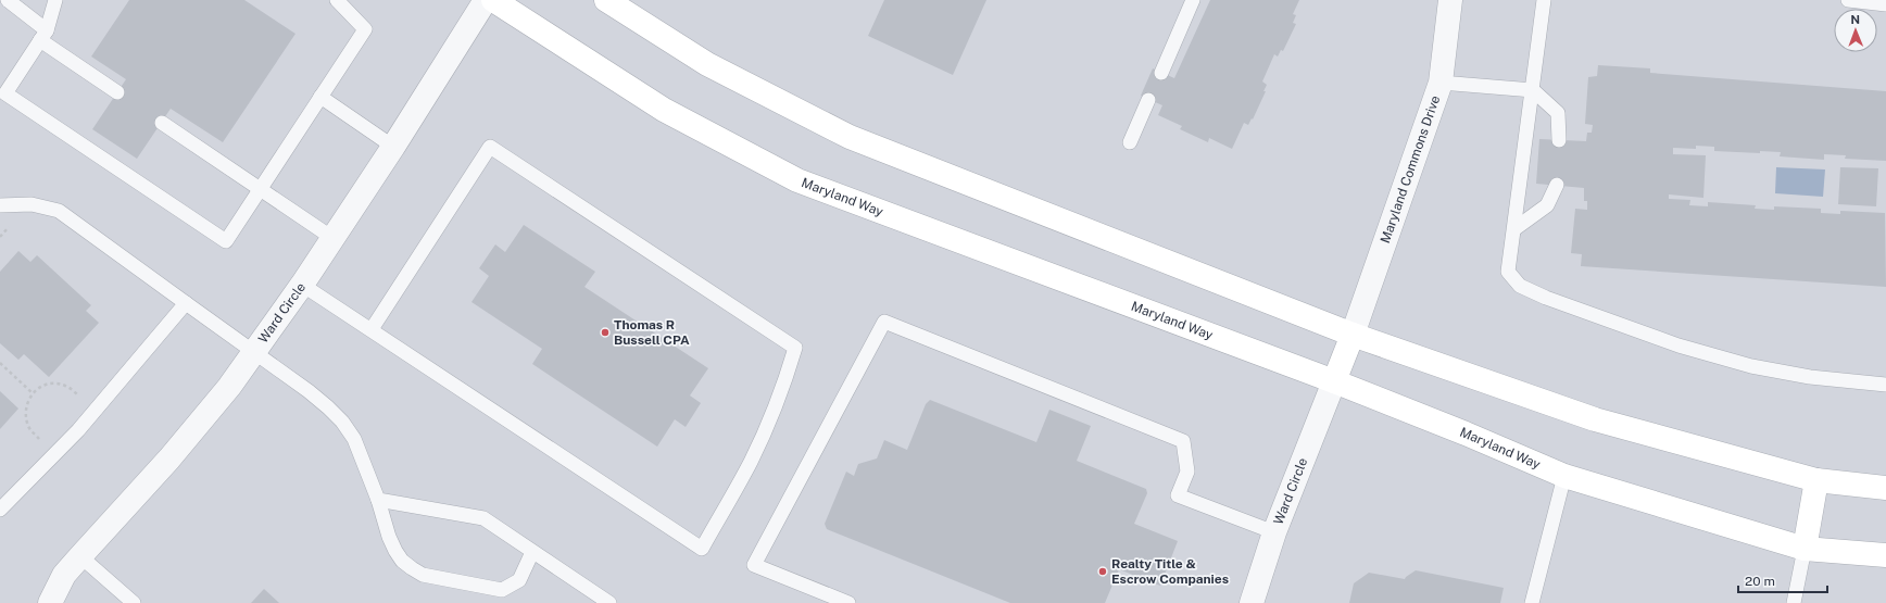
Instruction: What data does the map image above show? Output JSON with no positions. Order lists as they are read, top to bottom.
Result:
{
  "streets": {
    "main road": ["Maryland Way"],
    "street": ["Maryland Commons Drive", "Ward Circle"]
  },
  "crossings": [
    ["Maryland Way", "Ward Circle"]
  ],
  "places": ["Thomas R Bussell CPA", "Realty Title & Escrow Companies"],
  "scale_bar": "20 m",
  "north": "top"
}
